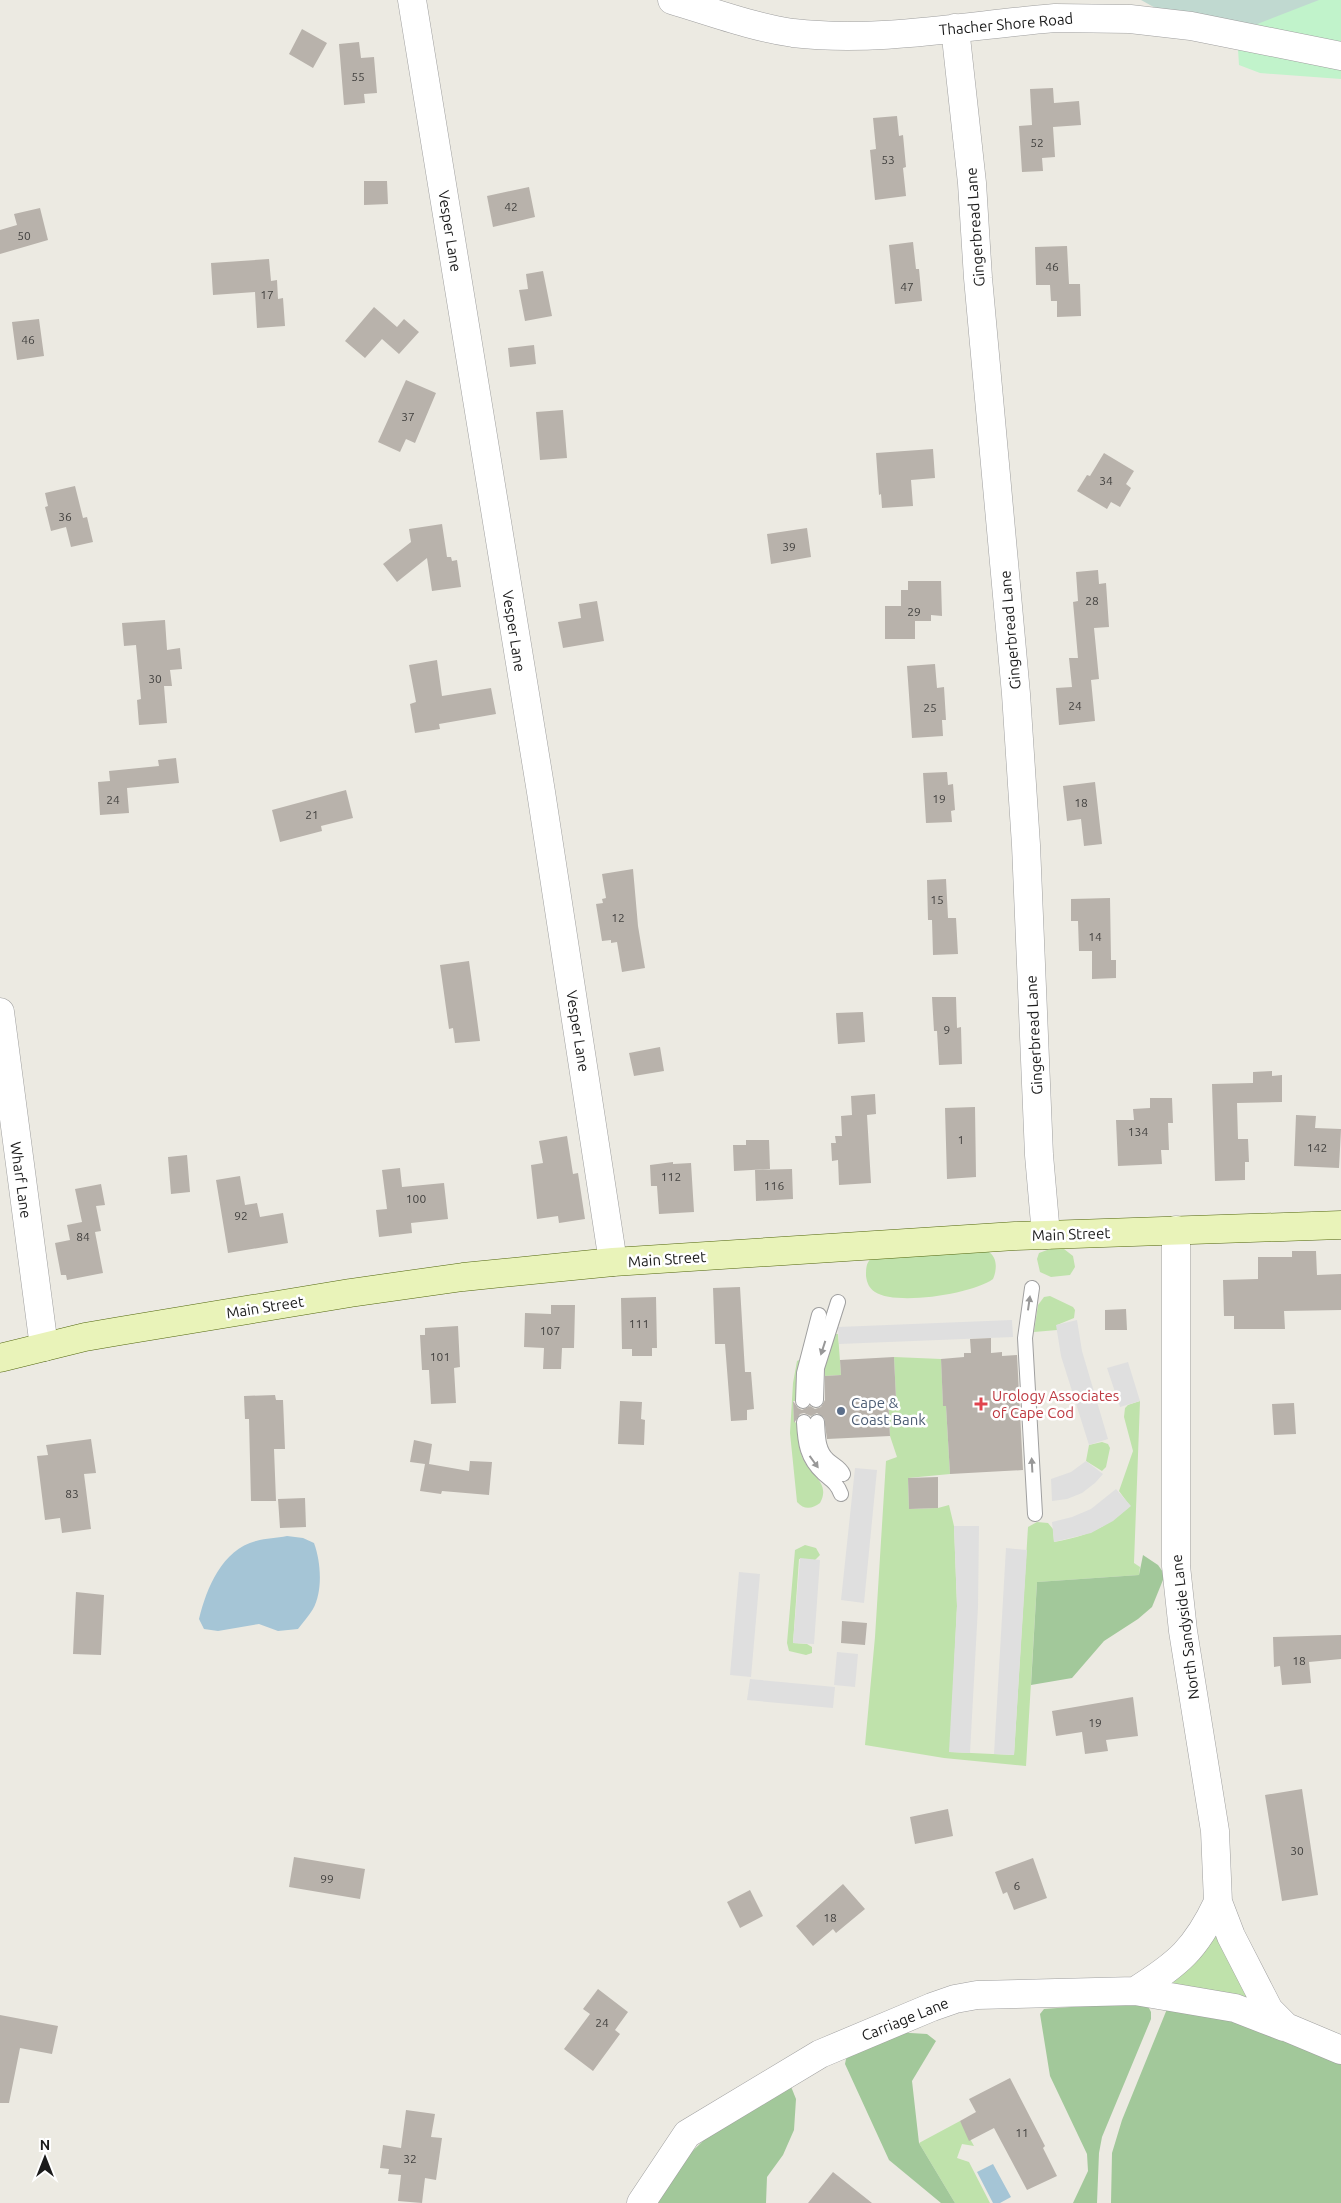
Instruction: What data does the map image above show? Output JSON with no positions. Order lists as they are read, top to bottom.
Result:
{
  "streets": {
    "main road": ["Main Street"],
    "street": [
      "Thacher Shore Road",
      "Gingerbread Lane",
      "Vesper Lane",
      "Wharf Lane",
      "North Sandyside Lane",
      "Carriage Lane"
    ]
  },
  "crossings": [
    ["Thacher Shore Road", "Gingerbread Lane"],
    ["Gingerbread Lane", "Main Street"],
    ["Vesper Lane", "Main Street"],
    ["Wharf Lane", "Main Street"],
    ["Main Street", "North Sandyside Lane"],
    ["North Sandyside Lane", "Carriage Lane"]
  ],
  "places": {
    "health": ["Urology Associates of Cape Cod"],
    "other": ["Cape & Coast Bank"]
  },
  "house_numbers": [
    "55",
    "52",
    "53",
    "42",
    "50",
    "46",
    "47",
    "17",
    "46",
    "37",
    "34",
    "36",
    "39",
    "28",
    "29",
    "30",
    "24",
    "25",
    "19",
    "24",
    "18",
    "21",
    "15",
    "12",
    "14",
    "9",
    "134",
    "1",
    "142",
    "112",
    "116",
    "100",
    "92",
    "84",
    "111",
    "107",
    "101",
    "83",
    "18",
    "19",
    "30",
    "99",
    "6",
    "18",
    "24",
    "11",
    "32"
  ],
  "north": "top"
}
